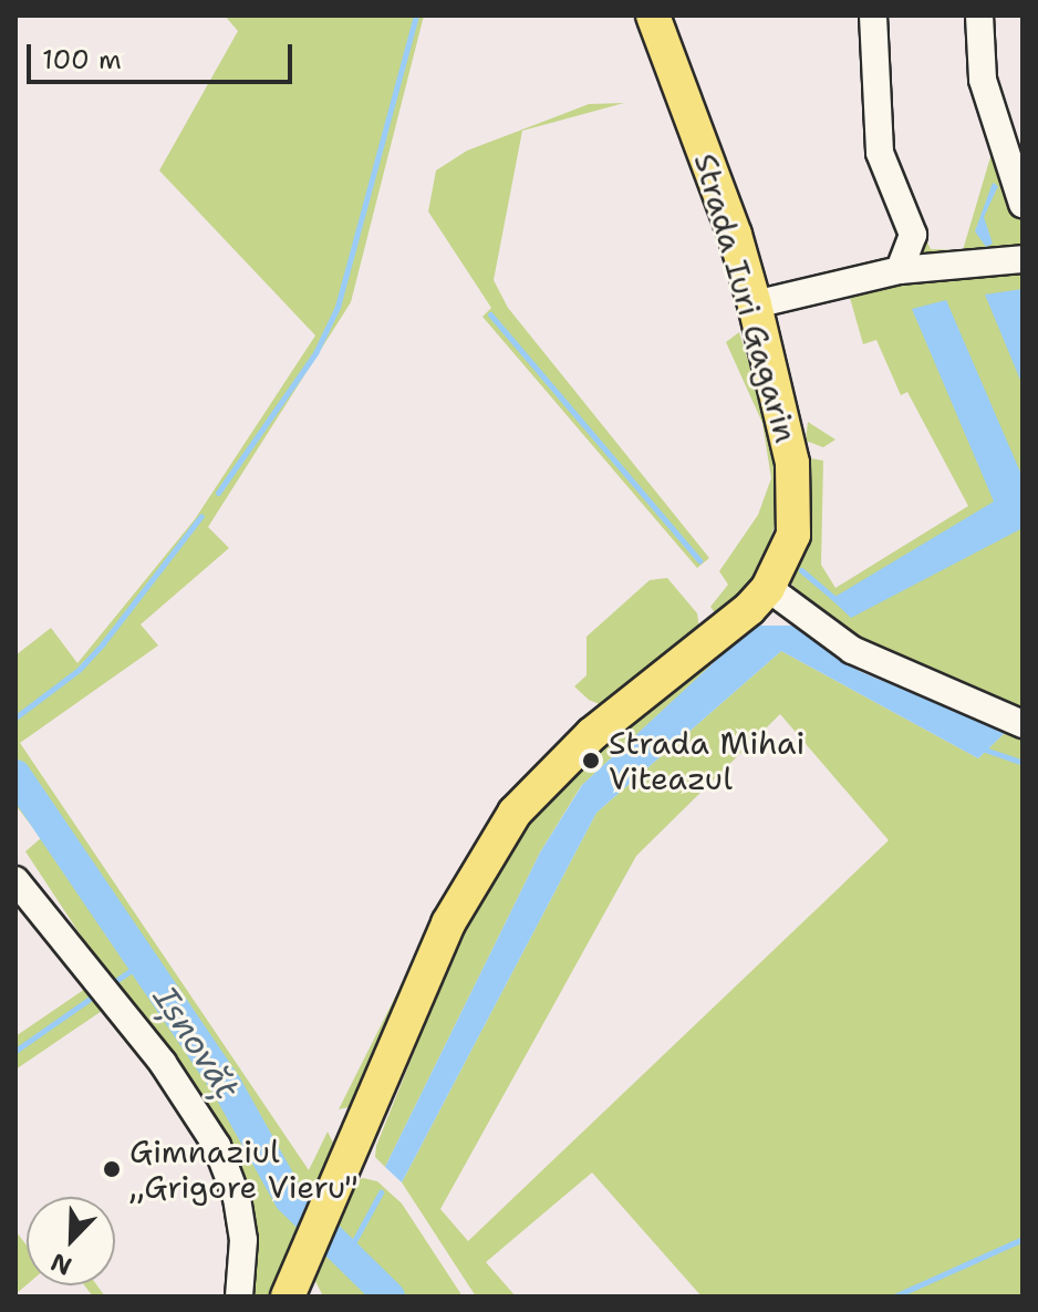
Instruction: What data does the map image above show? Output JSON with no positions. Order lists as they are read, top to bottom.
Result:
{
  "streets": {
    "main road": ["Strada Iuri Gagarin"]
  },
  "water": ["Ișnovăț"],
  "places": ["Strada Mihai Viteazul", "Gimnaziul ,,Grigore Vieru\""],
  "scale_bar": "100 m",
  "north": "bottom left"
}
